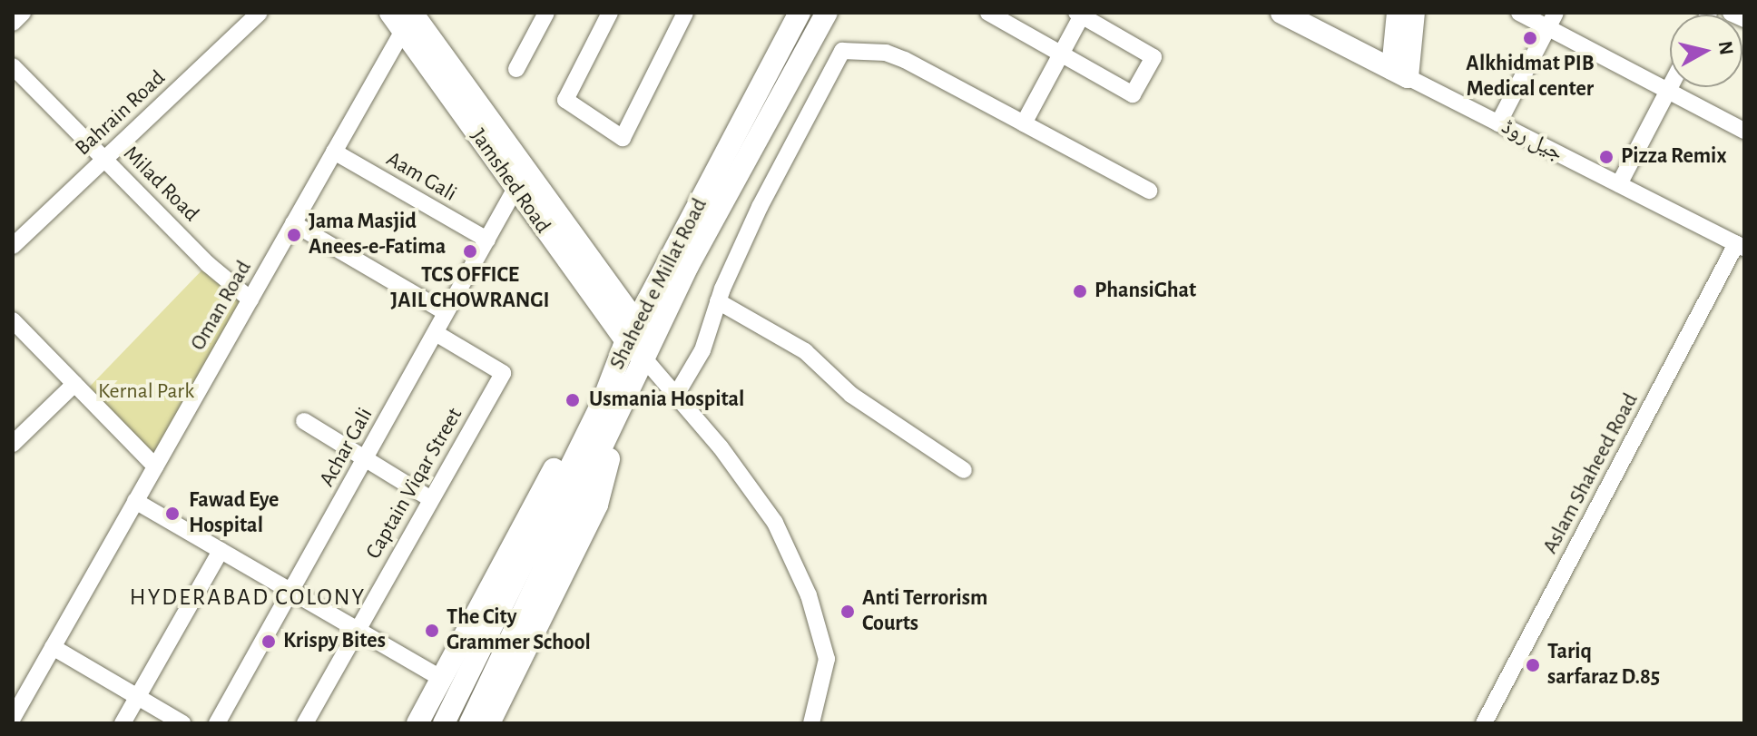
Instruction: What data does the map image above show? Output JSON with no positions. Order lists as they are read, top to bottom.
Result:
{
  "streets": {
    "main road": ["جیل روڈ", "Jamshed Road", "Shaheed e Millat Road"],
    "street": [
      "Bahrain Road",
      "Aam Gali",
      "Milad Road",
      "Oman Road",
      "Achar Gali",
      "Aslam Shaheed Road",
      "Captain Viqar Street"
    ]
  },
  "crossings": [
    ["Bahrain Road", "Milad Road"],
    ["جیل روڈ", "Aslam Shaheed Road"],
    ["Aam Gali", "Oman Road"],
    ["Aam Gali", "Achar Gali"],
    ["Jamshed Road", "Shaheed e Millat Road"],
    ["Jamshed Road", "Oman Road"],
    ["Jamshed Road", "Achar Gali"],
    ["Milad Road", "Oman Road"],
    ["Achar Gali", "Captain Viqar Street"]
  ],
  "districts": ["HYDERABAD COLONY"],
  "parks": ["Kernal Park"],
  "places": [
    "Alkhidmat PIB Medical center",
    "Pizza Remix",
    "Jama Masjid Anees-e-Fatima",
    "TCS OFFICE JAIL CHOWRANGI",
    "PhansiGhat",
    "Usmania Hospital",
    "Fawad Eye Hospital",
    "Anti Terrorism Courts",
    "The City Grammer School",
    "Krispy Bites",
    "Tariq sarfaraz D.85"
  ],
  "north": "right"
}
